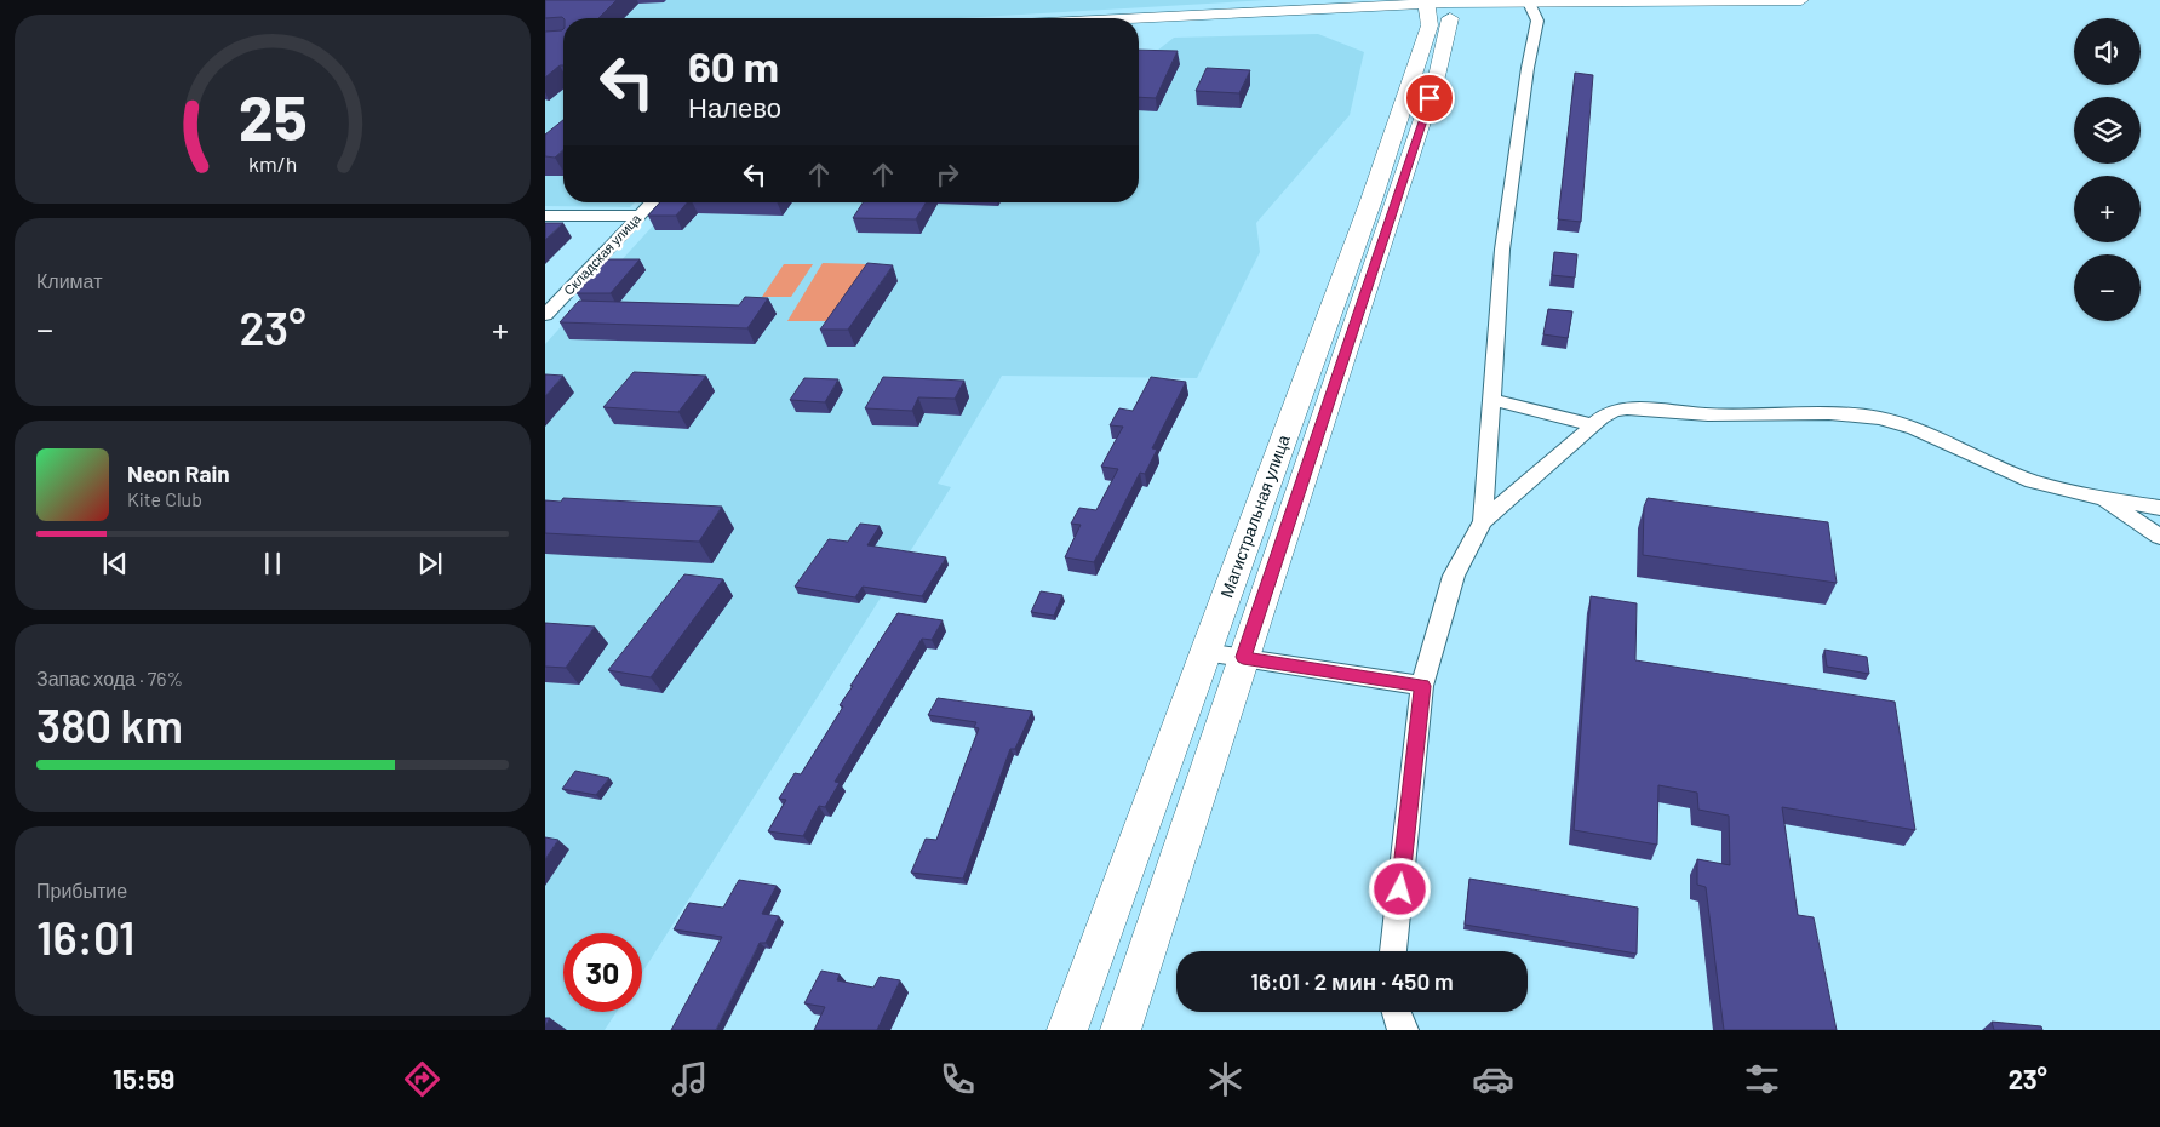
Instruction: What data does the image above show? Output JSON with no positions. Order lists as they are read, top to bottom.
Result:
{
  "streets": {
    "main road": ["Магистральная улица"],
    "street": ["Складская улица"]
  },
  "page": {
    "map_buttons": ["+", "−"],
    "turn": ["60 m", "Налево"],
    "tile": [
      "Климат",
      ["Запас хода · 76%", "380 km"],
      ["Прибытие", "16:01"]
    ],
    "heat": ["−", "23°", "+"],
    "song": ["Neon Rain", "Kite Club"],
    "limit": "30",
    "trip": "16:01 · 2 мин · 450 m",
    "tabs": ["15:59", "23°"],
    "gauge": ["25", "km/h"]
  }
}
